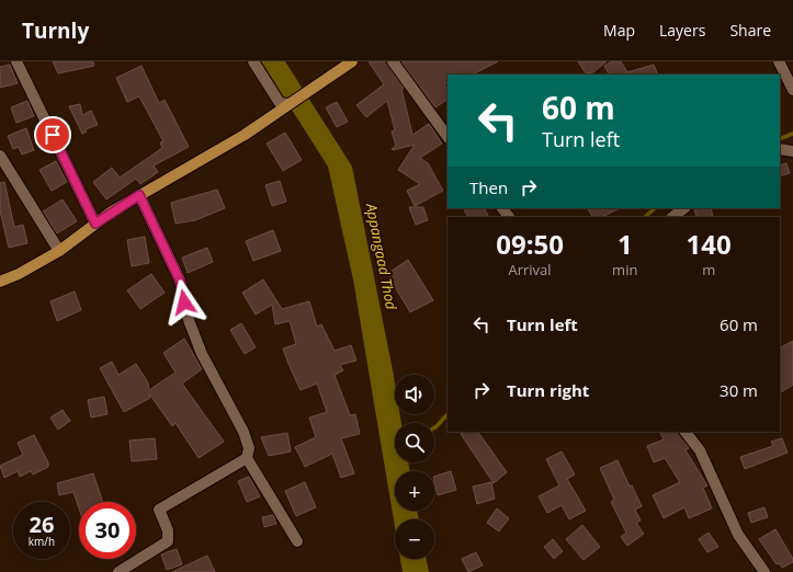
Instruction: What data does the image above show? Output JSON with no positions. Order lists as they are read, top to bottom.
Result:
{
  "water": ["Appangaad Thod"],
  "page": {
    "header": "Turnly",
    "nav": ["Map", "Layers", "Share"],
    "turn": ["60 m", "Turn left"],
    "then": "Then",
    "eta": [
      "09:50",
      "Arrival",
      "1",
      "min",
      "140",
      "m"
    ],
    "list": [
      {
        "name": "Turn left",
        "value": "60 m"
      },
      {
        "name": "Turn right",
        "value": "30 m"
      }
    ],
    "map_buttons": ["+", "−"],
    "speed": "26 km/h",
    "limit": "30"
  }
}
